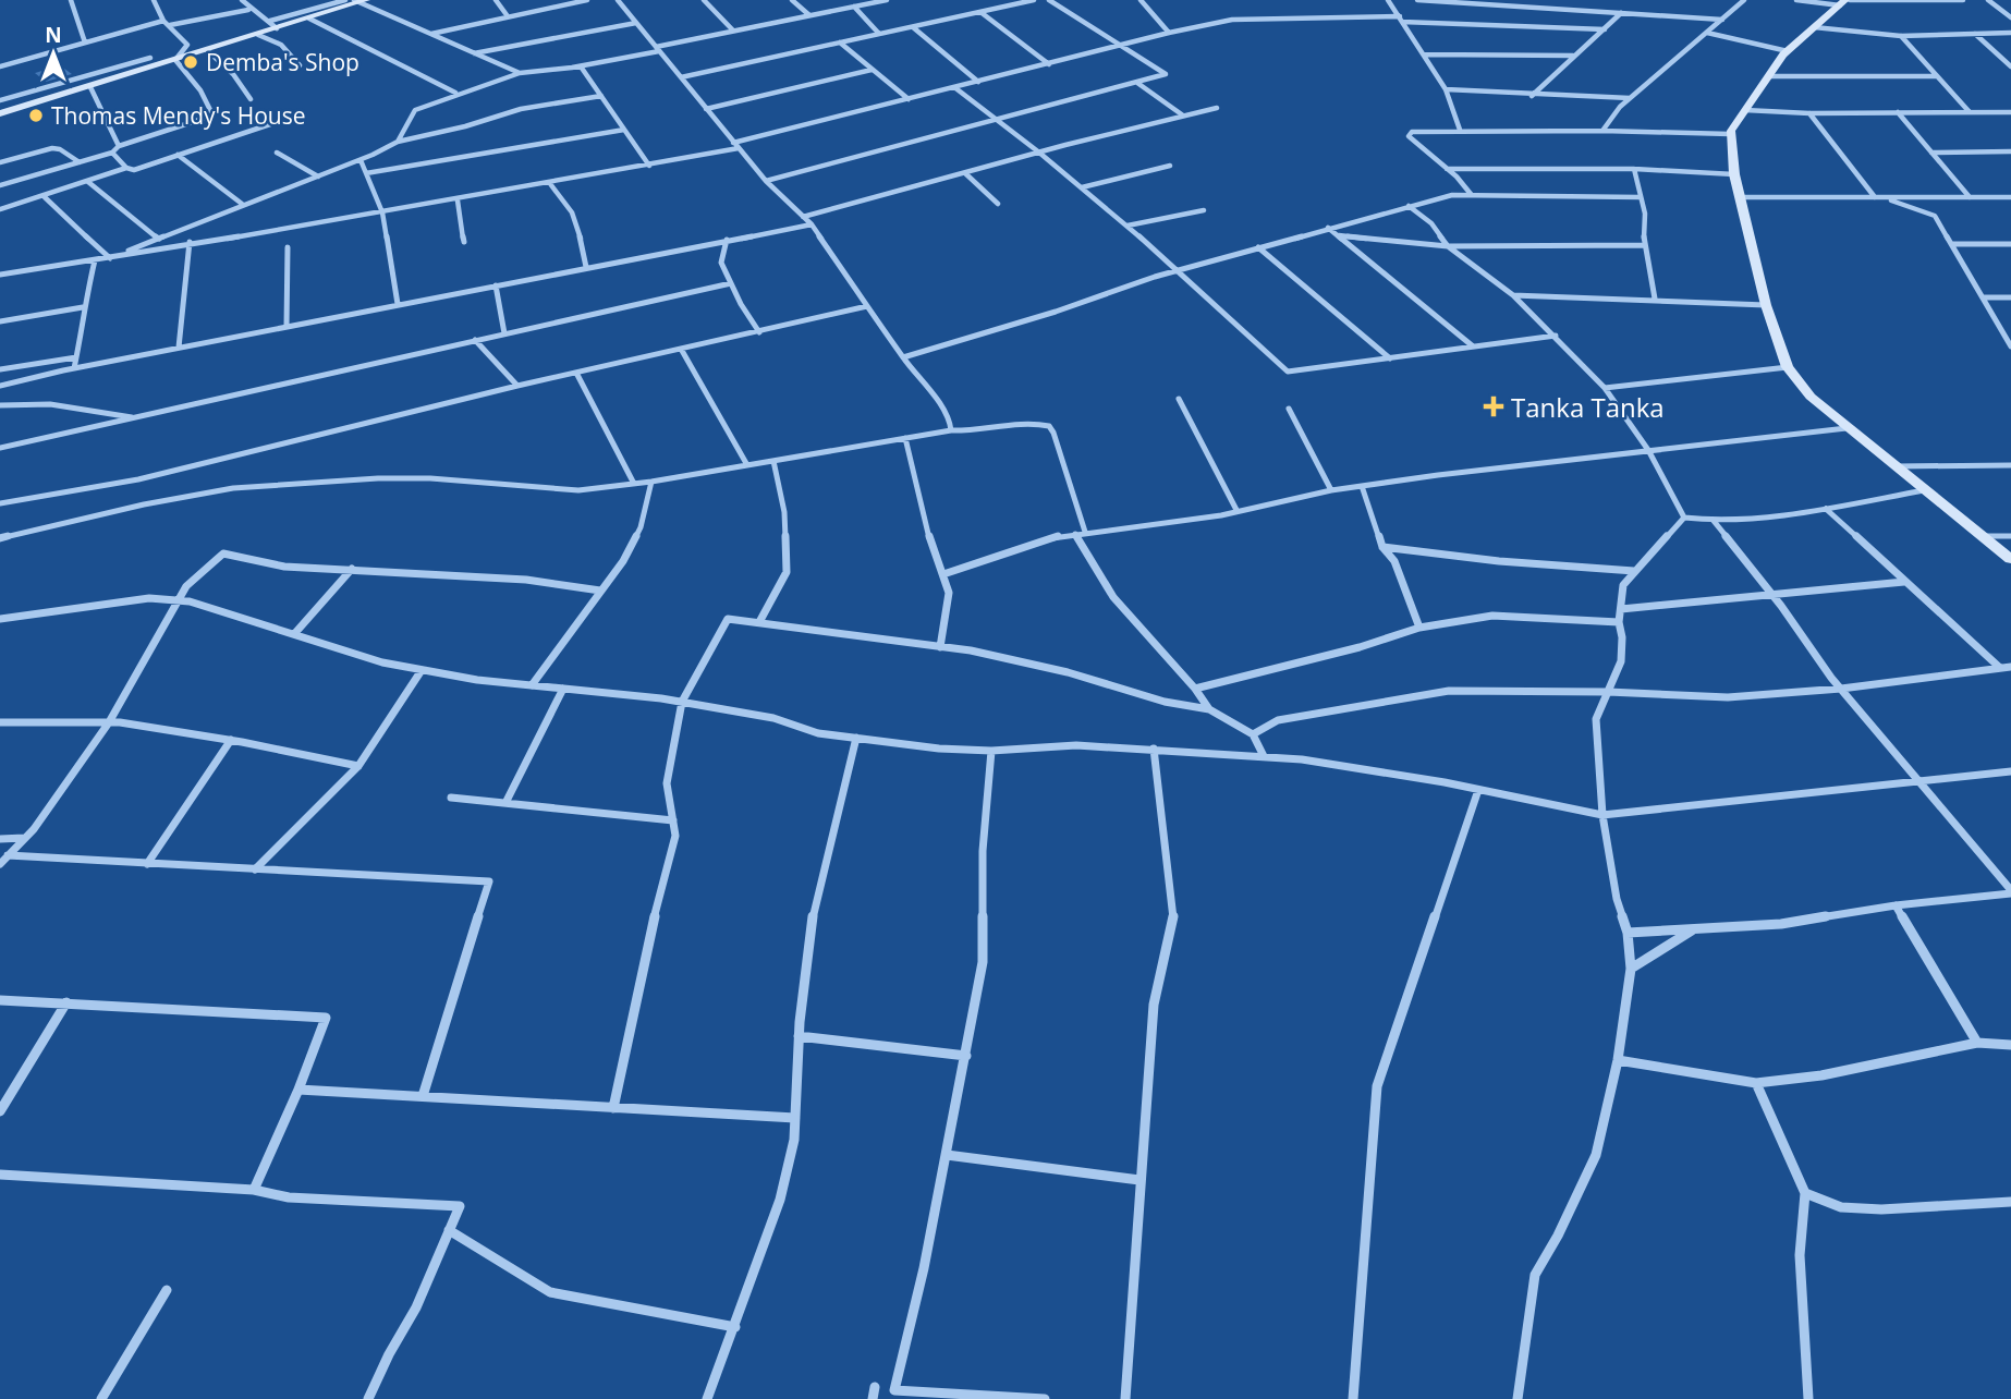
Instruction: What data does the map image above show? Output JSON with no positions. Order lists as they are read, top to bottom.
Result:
{
  "places": {
    "other": ["Demba's Shop", "Thomas Mendy's House"],
    "health": ["Tanka Tanka"]
  },
  "north": "top"
}
